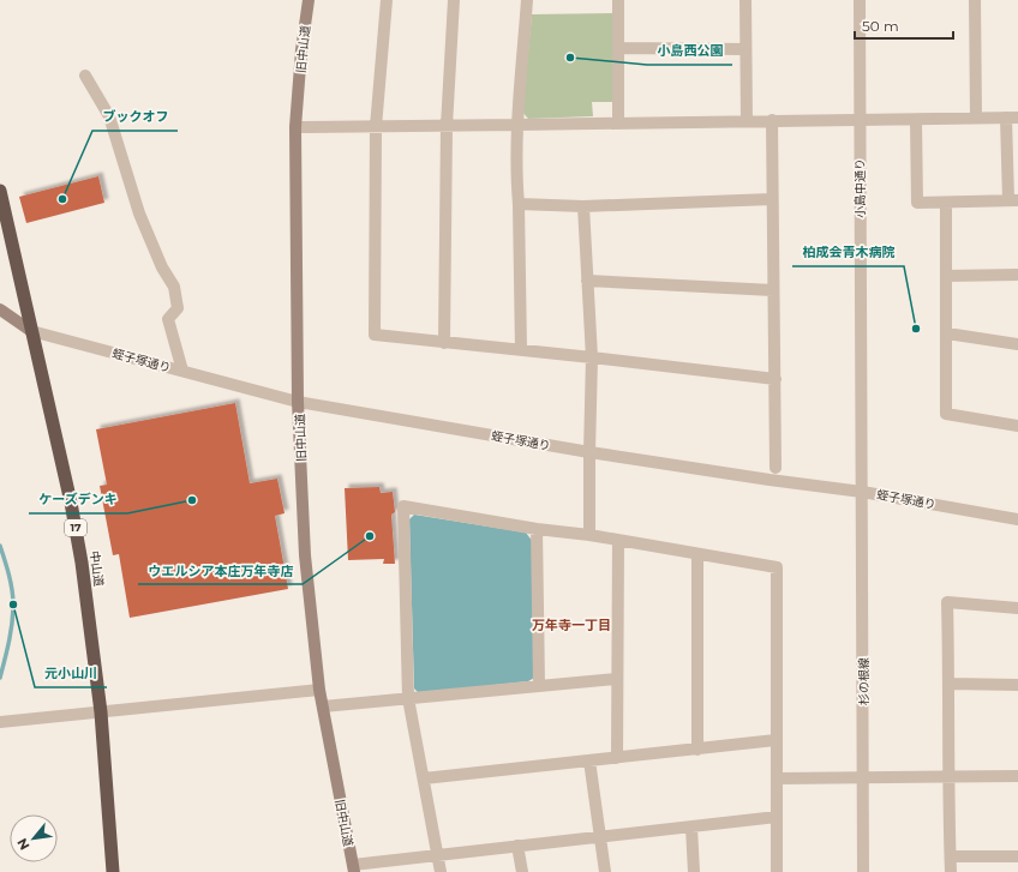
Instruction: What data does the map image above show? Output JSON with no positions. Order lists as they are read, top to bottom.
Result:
{
  "streets": {
    "highway": ["17", "中山道"],
    "main road": ["旧中山道"],
    "street": ["小島中通り", "蛭子塚通り", "杉の根線"]
  },
  "crossings": [
    ["旧中山道", "蛭子塚通り"],
    ["小島中通り", "蛭子塚通り"],
    ["小島中通り", "杉の根線"],
    ["蛭子塚通り", "中山道"],
    ["蛭子塚通り", "杉の根線"]
  ],
  "districts": ["万年寺一丁目"],
  "places": [
    "小島西公園",
    "ブックオフ",
    "柏成会青木病院",
    "ケーズデンキ",
    "ウエルシア本庄万年寺店",
    "元小山川"
  ],
  "scale_bar": "50 m",
  "north": "bottom left"
}
